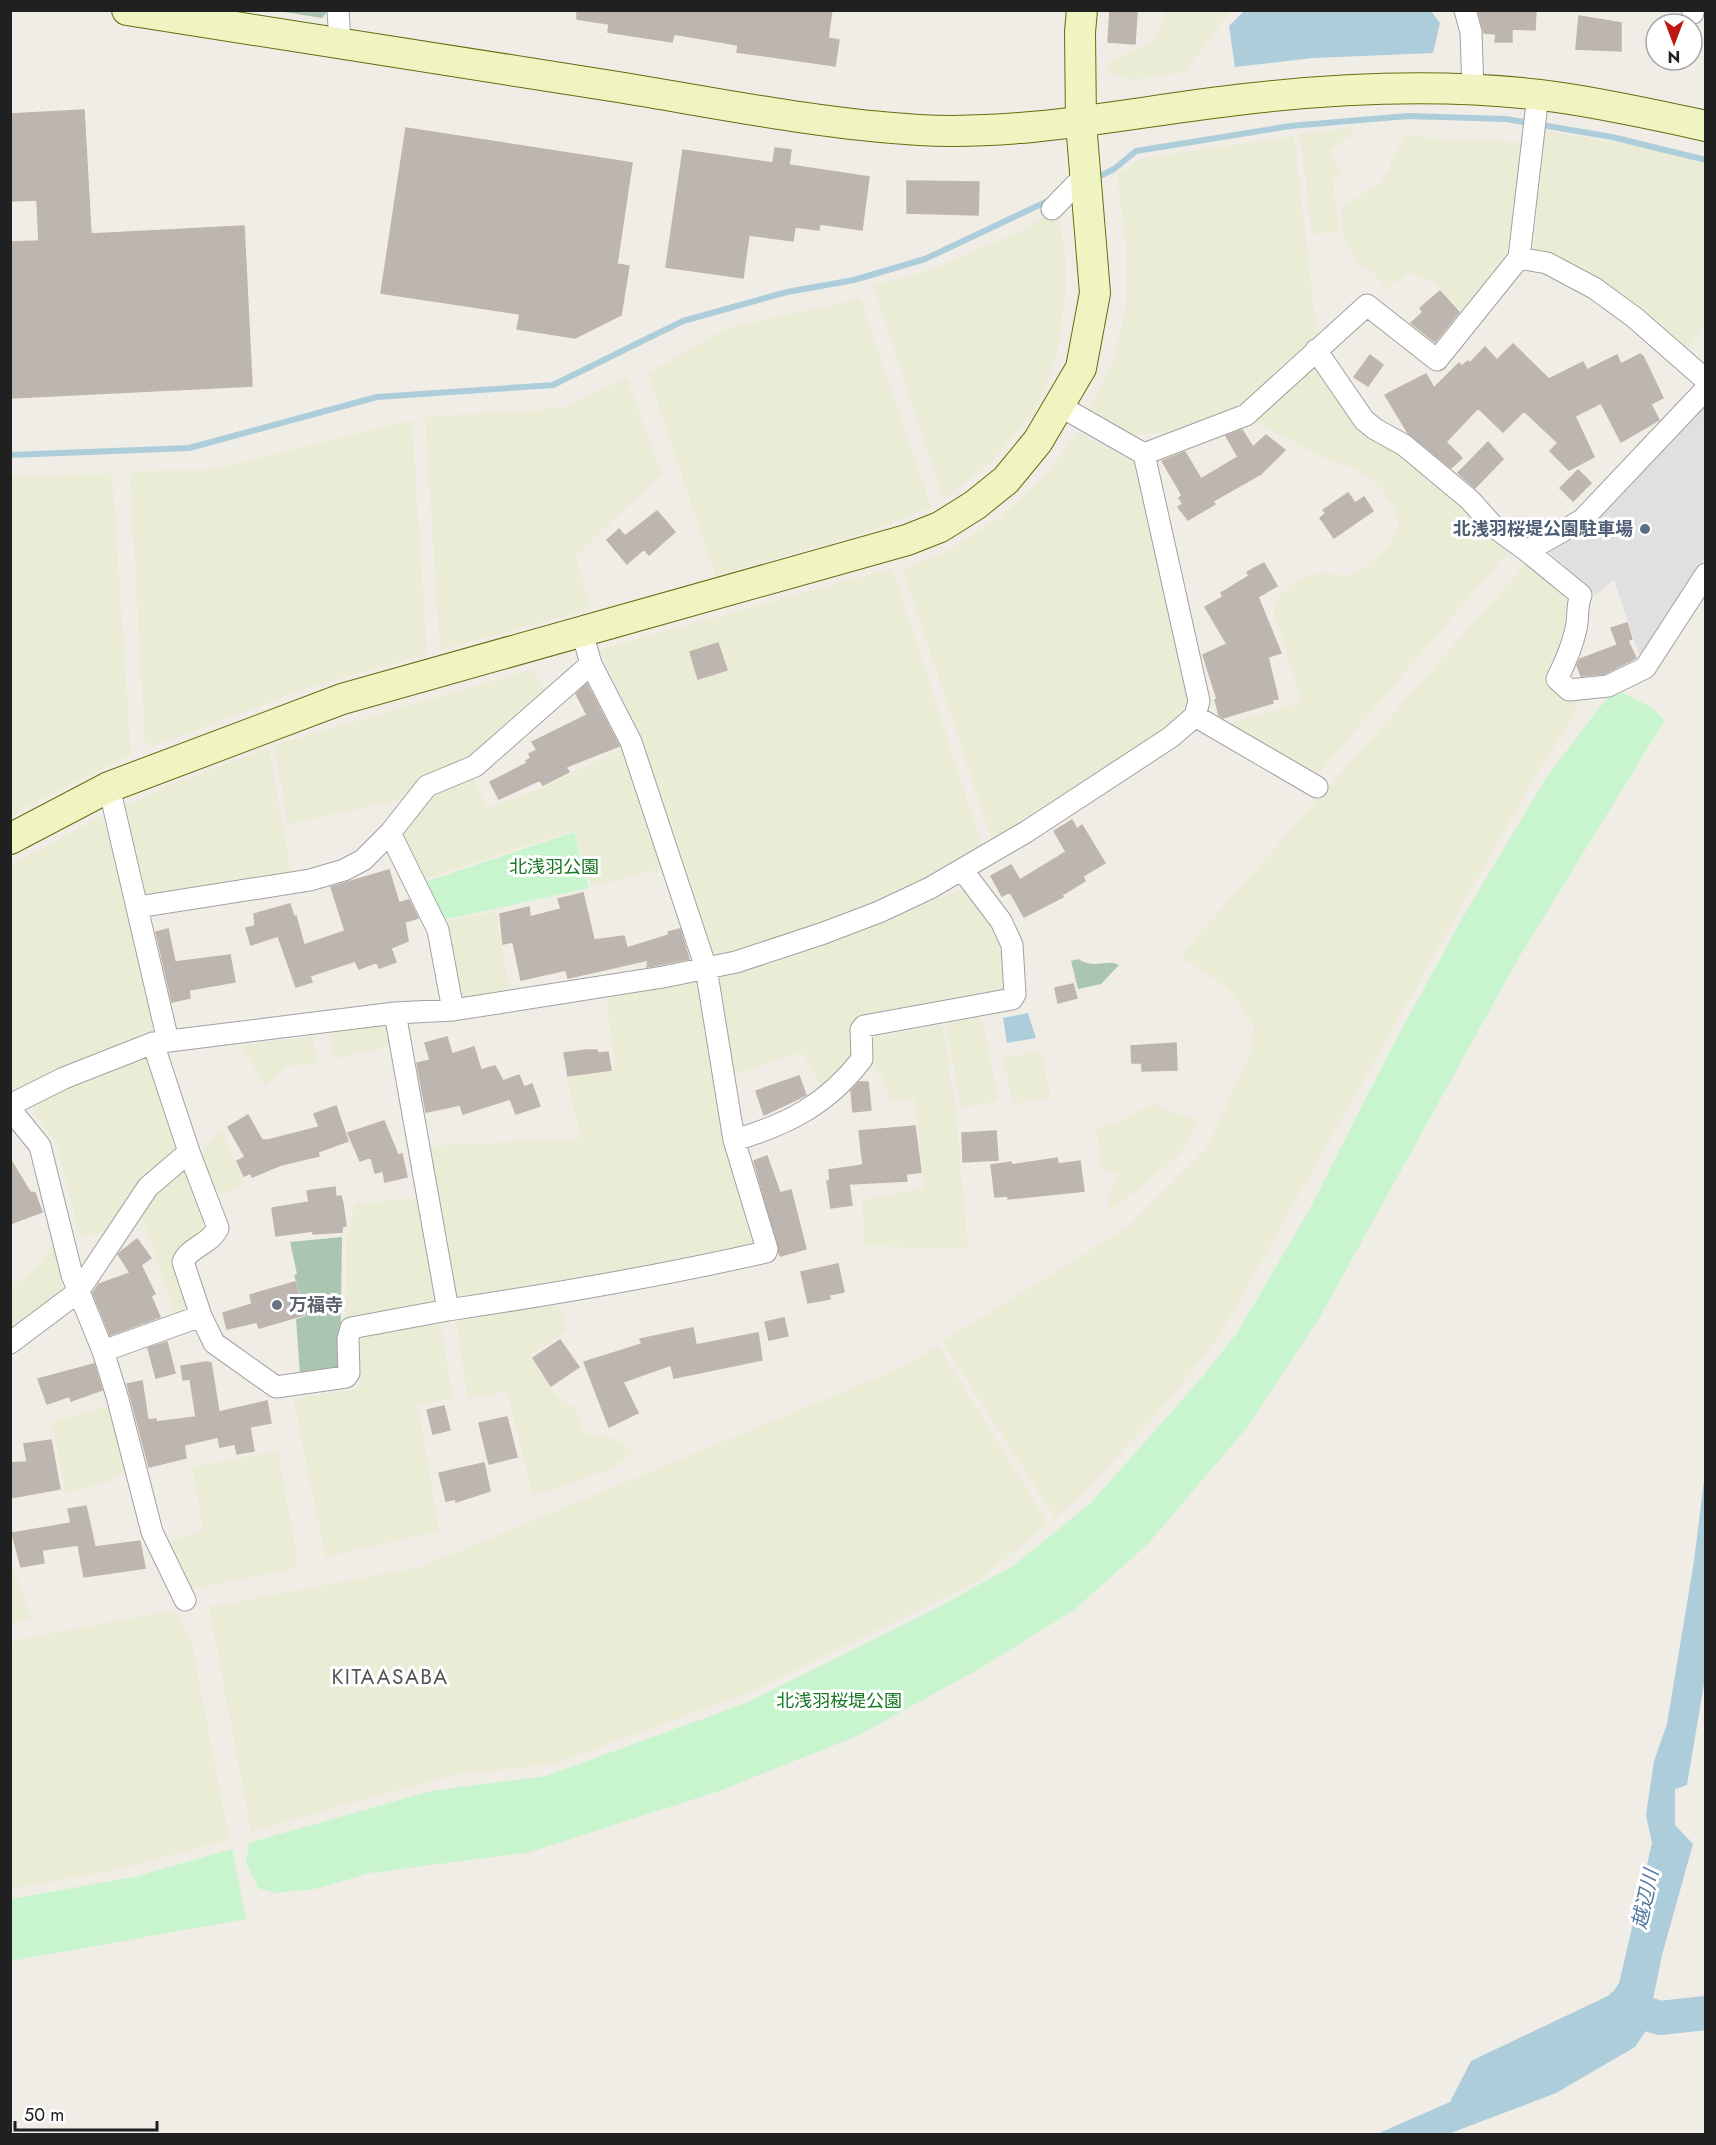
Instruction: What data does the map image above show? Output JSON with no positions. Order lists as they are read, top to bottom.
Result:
{
  "districts": ["KITAASABA"],
  "water": ["越辺川"],
  "parks": ["北浅羽公園", "北浅羽桜堤公園"],
  "places": ["北浅羽桜堤公園駐車場", "万福寺"],
  "scale_bar": "50 m",
  "north": "bottom"
}
